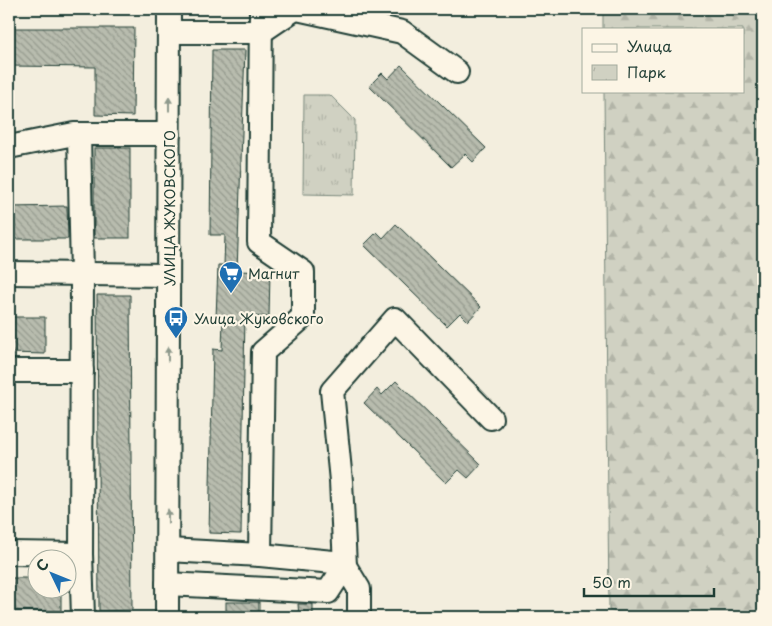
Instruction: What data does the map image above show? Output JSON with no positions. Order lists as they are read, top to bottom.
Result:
{
  "streets": {
    "street": ["УЛИЦА ЖУКОВСКОГО"]
  },
  "places": {
    "supermarket": ["Магнит"],
    "bus stop": ["Улица Жуковского"]
  },
  "legend": ["Улица", "Парк"],
  "scale_bar": "50 m",
  "north": "top left"
}
